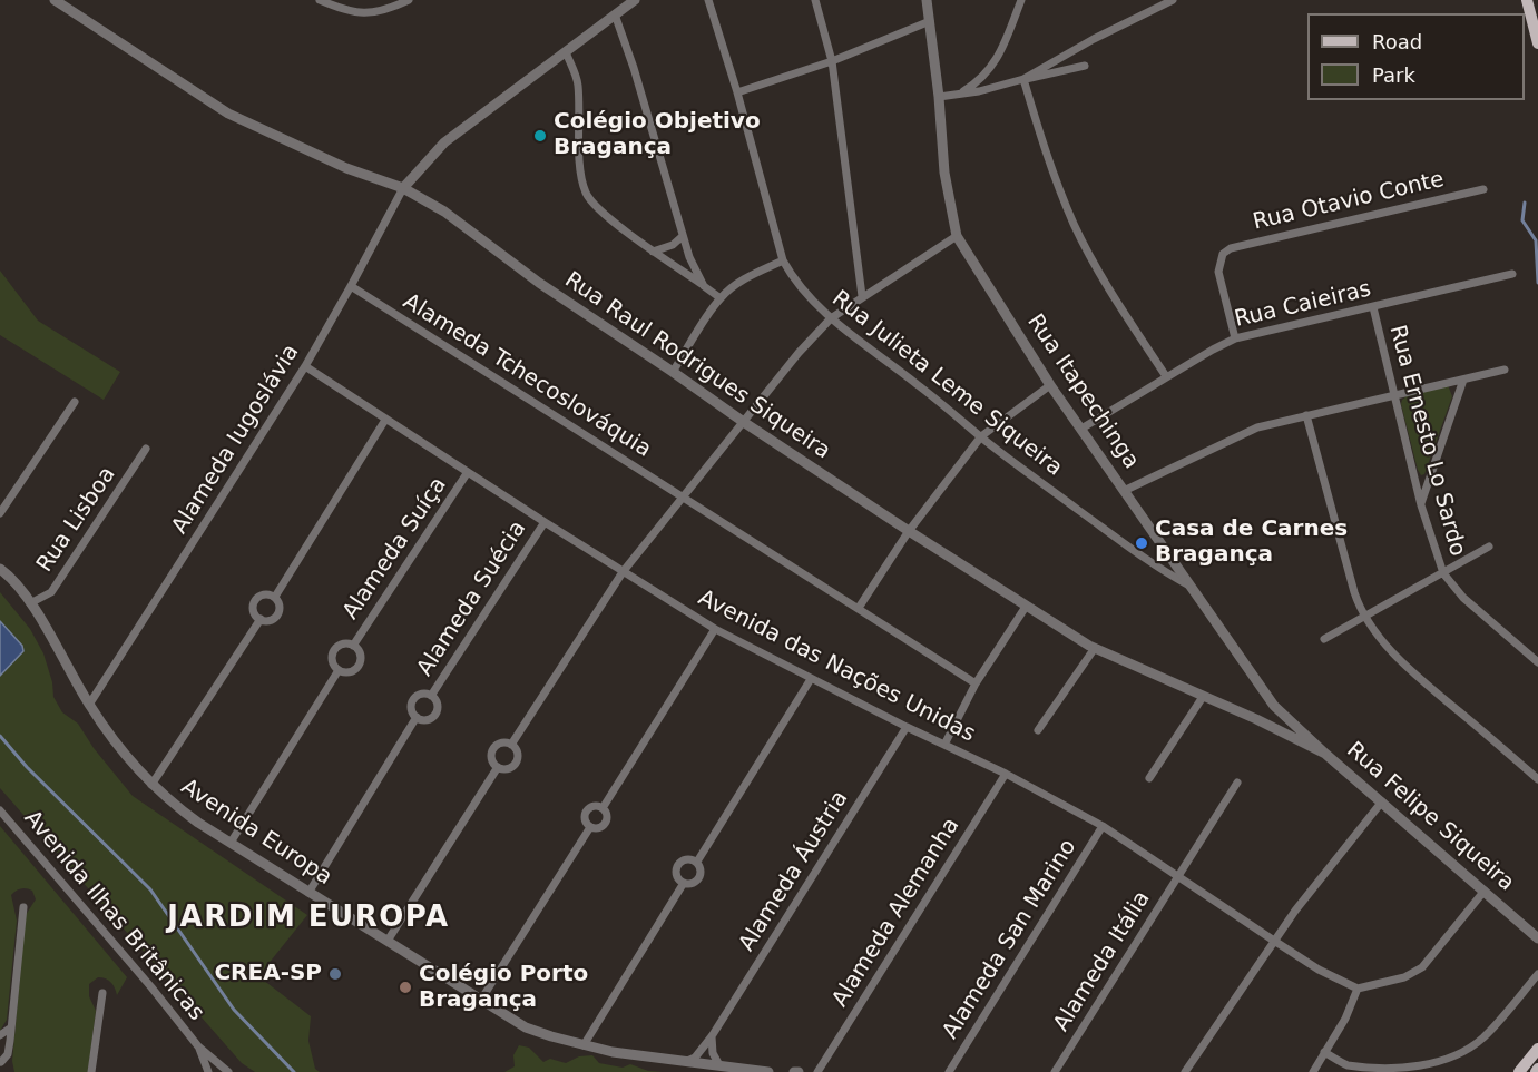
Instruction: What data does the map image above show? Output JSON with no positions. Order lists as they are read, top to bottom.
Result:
{
  "streets": {
    "street": [
      "Rua Otavio Conte",
      "Rua Caieiras",
      "Rua Raul Rodrigues Siqueira",
      "Alameda Tchecoslováquia",
      "Rua Julieta Leme Siqueira",
      "Rua Itapechinga",
      "Alameda Iugoslávia",
      "Rua Ernesto Lo Sardo",
      "Rua Lisboa",
      "Alameda Suíça",
      "Alameda Suécia",
      "Avenida das Nações Unidas",
      "Rua Felipe Siqueira",
      "Avenida Europa",
      "Alameda Áustria",
      "Alameda Alemanha",
      "Avenida Ilhas Britânicas",
      "Alameda San Marino",
      "Alameda Itália"
    ]
  },
  "crossings": [
    ["Rua Otavio Conte", "Rua Caieiras"],
    ["Rua Caieiras", "Rua Itapechinga"],
    ["Rua Caieiras", "Rua Ernesto Lo Sardo"],
    ["Rua Raul Rodrigues Siqueira", "Rua Itapechinga"],
    ["Rua Raul Rodrigues Siqueira", "Alameda Iugoslávia"],
    ["Rua Raul Rodrigues Siqueira", "Rua Felipe Siqueira"],
    ["Alameda Tchecoslováquia", "Alameda Iugoslávia"],
    ["Rua Julieta Leme Siqueira", "Rua Itapechinga"],
    ["Rua Itapechinga", "Rua Felipe Siqueira"],
    ["Alameda Iugoslávia", "Avenida das Nações Unidas"],
    ["Alameda Iugoslávia", "Avenida Europa"],
    ["Rua Lisboa", "Avenida Europa"],
    ["Alameda Suíça", "Avenida das Nações Unidas"],
    ["Alameda Suíça", "Avenida Europa"],
    ["Alameda Suécia", "Avenida das Nações Unidas"],
    ["Alameda Suécia", "Avenida Europa"],
    ["Avenida das Nações Unidas", "Alameda Áustria"],
    ["Avenida das Nações Unidas", "Alameda Alemanha"],
    ["Avenida das Nações Unidas", "Alameda San Marino"],
    ["Avenida das Nações Unidas", "Alameda Itália"],
    ["Avenida Europa", "Alameda Áustria"]
  ],
  "districts": ["JARDIM EUROPA"],
  "places": [
    "Colégio Objetivo Bragança",
    "Casa de Carnes Bragança",
    "CREA-SP",
    "Colégio Porto Bragança"
  ],
  "legend": ["Road", "Park"]
}
